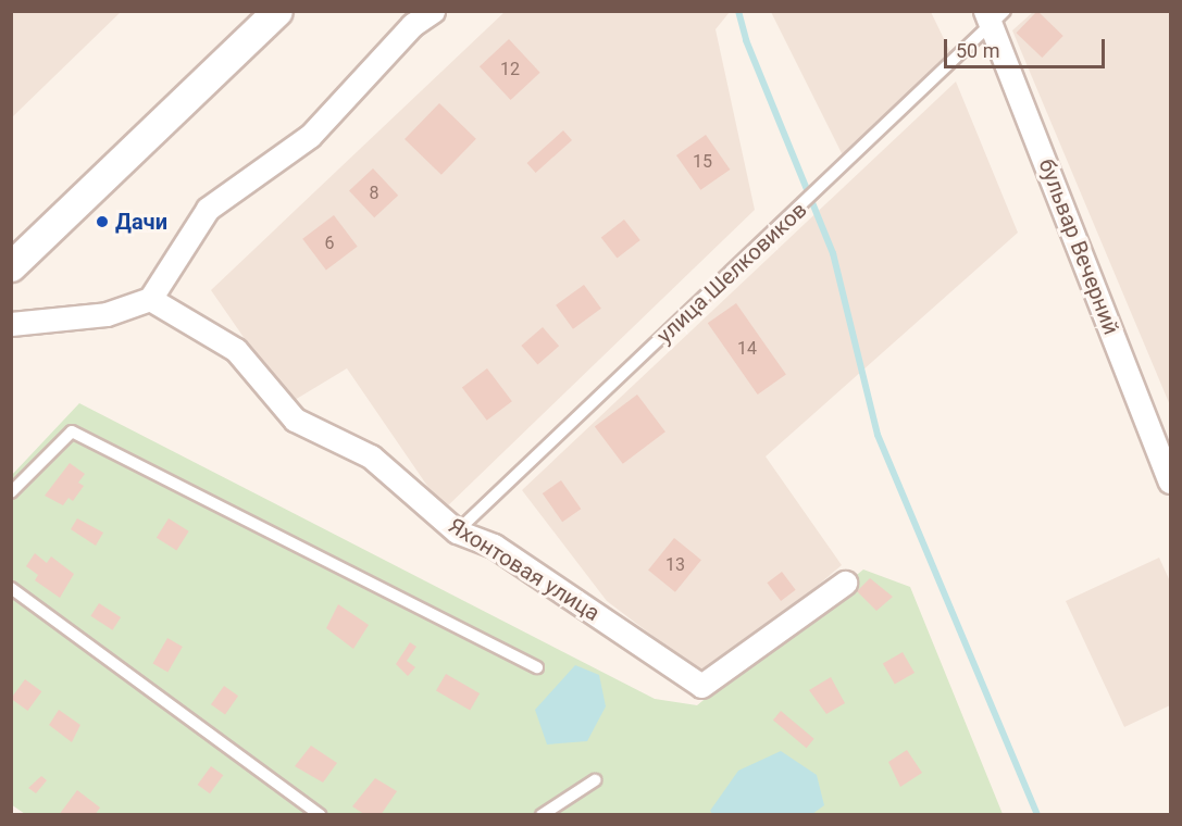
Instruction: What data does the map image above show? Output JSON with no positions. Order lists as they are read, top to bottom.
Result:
{
  "streets": {
    "street": ["бульвар Вечерний", "Яхонтовая улица"],
    "lane": ["улица Шелковиков"]
  },
  "crossings": [
    ["бульвар Вечерний", "улица Шелковиков"],
    ["улица Шелковиков", "Яхонтовая улица"]
  ],
  "places": ["Дачи"],
  "house_numbers": [
    "12",
    "15",
    "8",
    "6",
    "14",
    "13"
  ],
  "scale_bar": "50 m"
}
